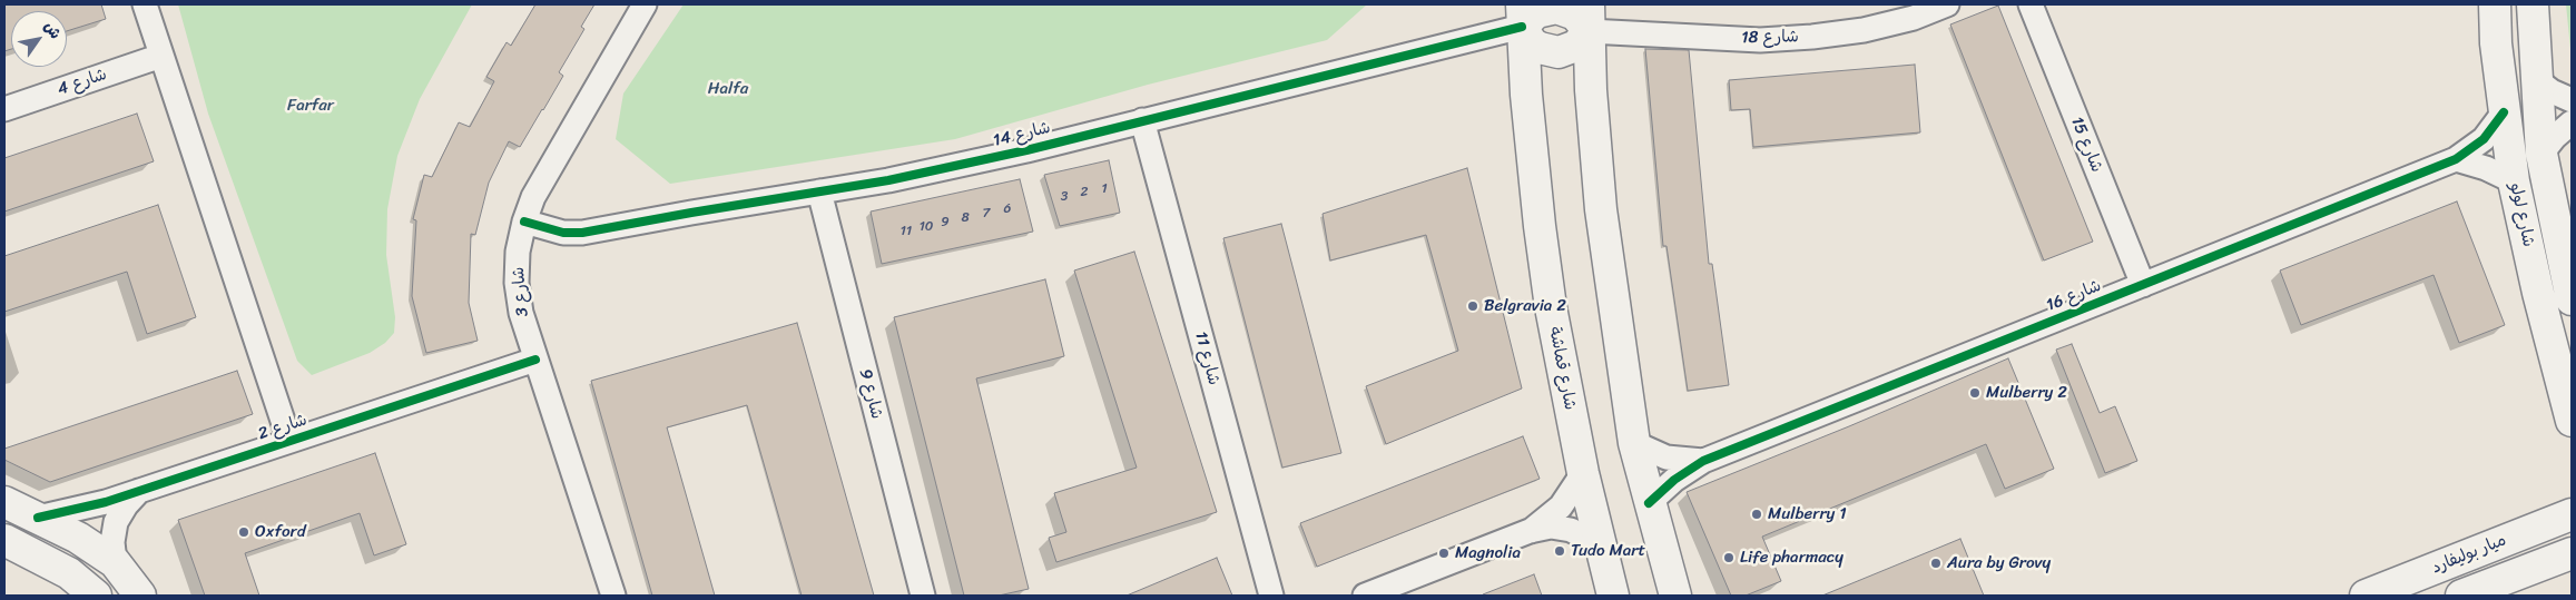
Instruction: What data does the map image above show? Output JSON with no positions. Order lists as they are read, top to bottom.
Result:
{
  "streets": {
    "street": [
      "شارع 18",
      "شارع 4",
      "شارع 14",
      "شارع 15",
      "شارع لولو",
      "شارع 3",
      "شارع 16",
      "شارع 11",
      "شارع قماشة",
      "شارع 9",
      "شارع 2",
      "ميار بوليفارد"
    ]
  },
  "crossings": [
    ["شارع 14", "شارع 3"],
    ["شارع 14", "شارع 11"],
    ["شارع 14", "شارع قماشة"],
    ["شارع 14", "شارع 9"],
    ["شارع 15", "شارع 16"],
    ["شارع لولو", "شارع 16"],
    ["شارع 3", "شارع 2"]
  ],
  "parks": ["Halfa", "Farfar"],
  "places": [
    "Belgravia 2",
    "Mulberry 2",
    "Mulberry 1",
    "Oxford",
    "Tudo Mart",
    "Magnolia",
    "Life pharmacy",
    "Aura by Grovy"
  ],
  "house_numbers": [
    "1",
    "2",
    "3",
    "6",
    "7",
    "8",
    "9",
    "10",
    "11"
  ],
  "north": "top right"
}
